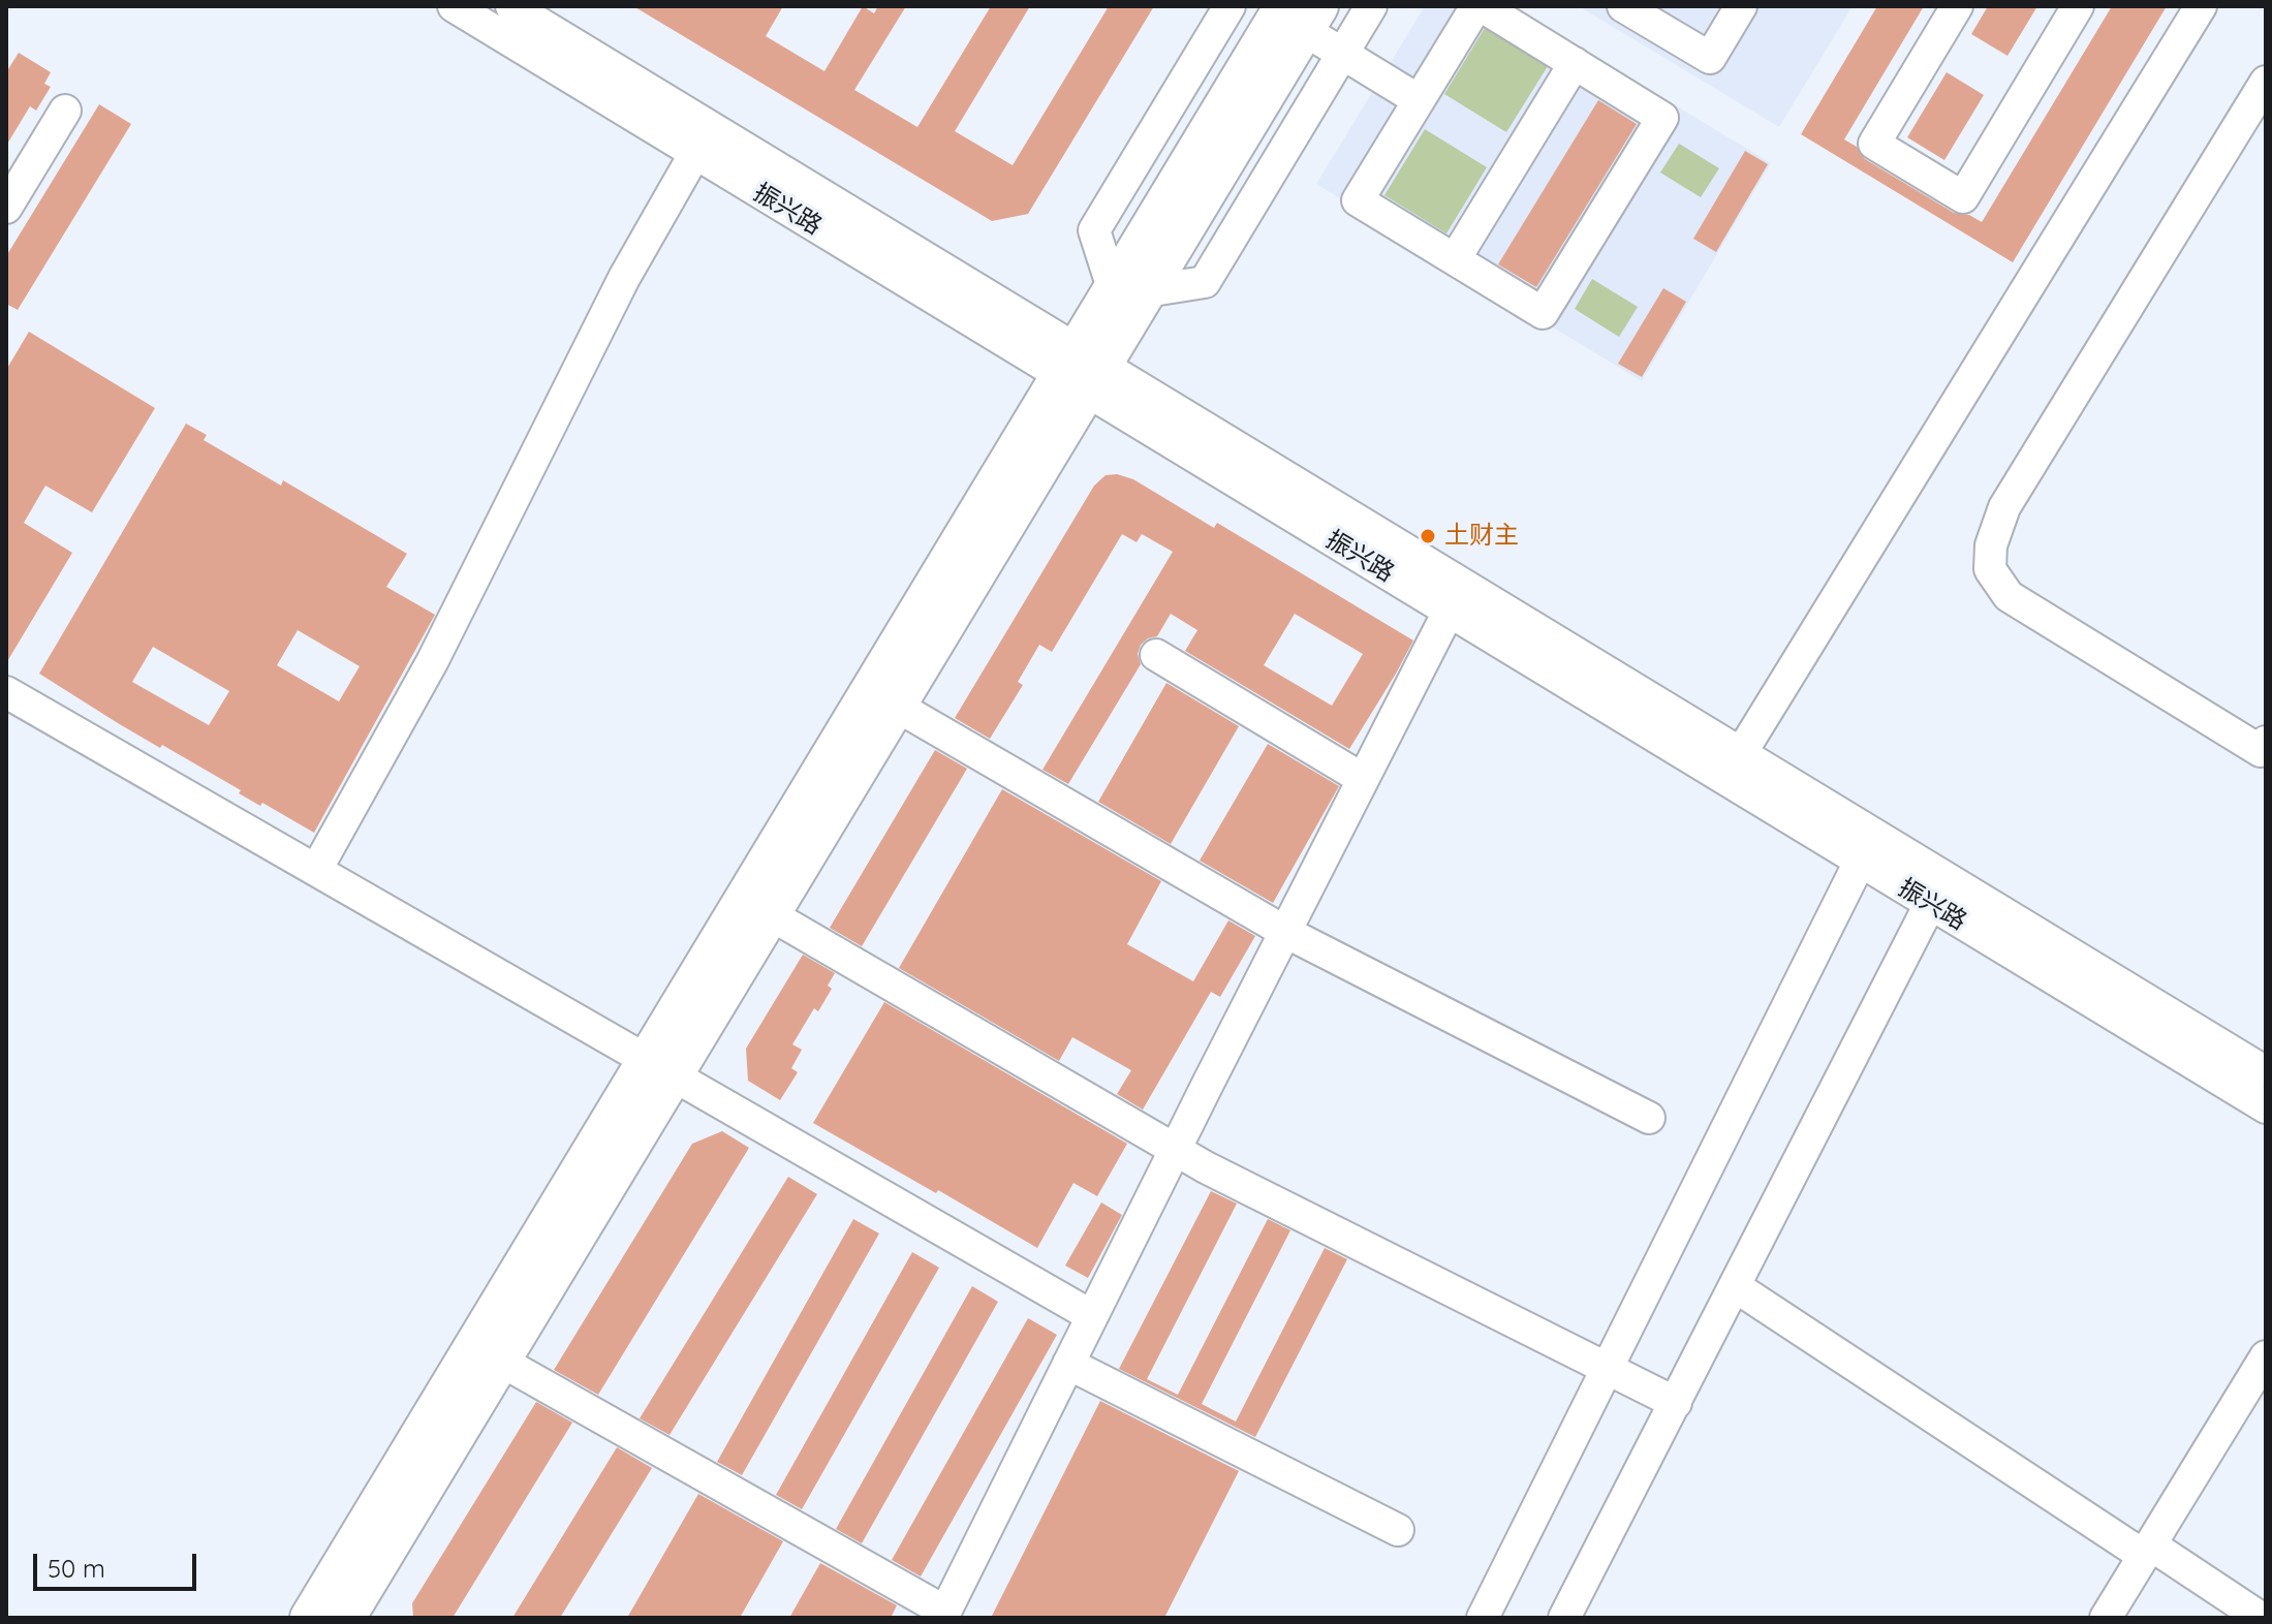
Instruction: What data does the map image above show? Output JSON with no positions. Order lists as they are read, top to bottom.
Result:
{
  "streets": {
    "street": ["振兴路"]
  },
  "places": ["土财主"],
  "scale_bar": "50 m"
}
